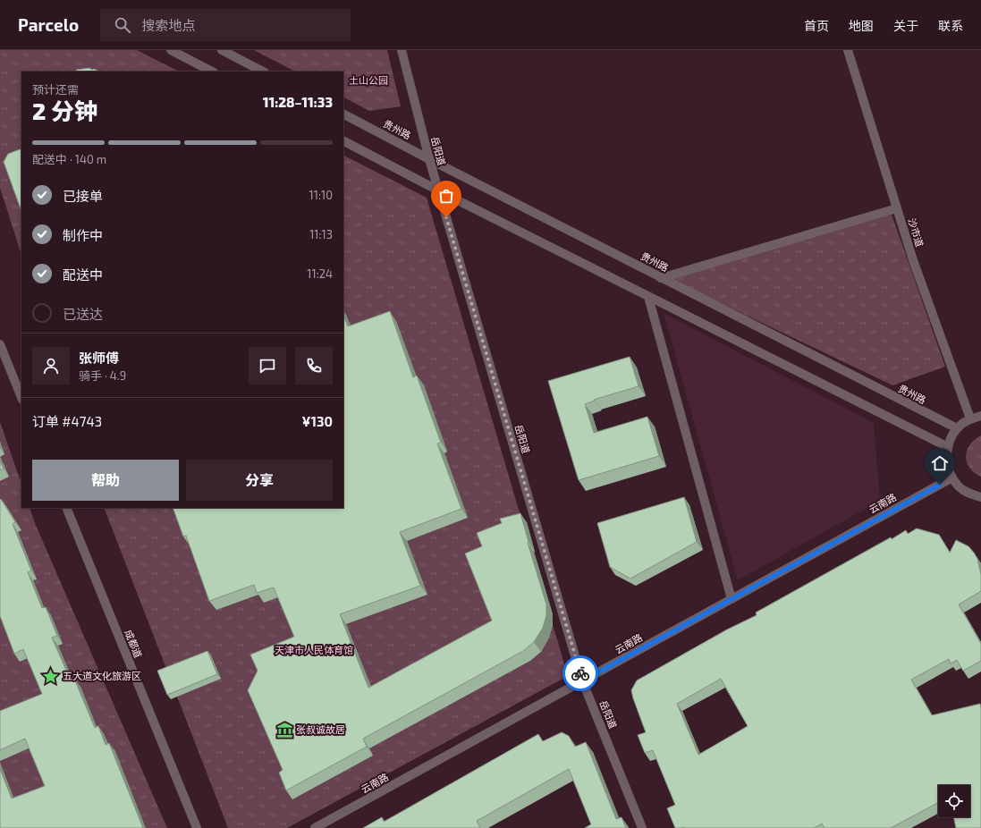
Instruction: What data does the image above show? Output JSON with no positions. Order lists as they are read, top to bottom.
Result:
{
  "streets": {
    "street": [
      "贵州路",
      "岳阳道",
      "沙市道",
      "云南路",
      "成都道"
    ]
  },
  "crossings": [
    ["贵州路", "岳阳道"],
    ["岳阳道", "云南路"]
  ],
  "parks": ["土山公园", "天津市人民体育馆"],
  "places": {
    "place": ["五大道文化旅游区"],
    "museum": ["张叔诚故居"]
  },
  "page": {
    "header": "Parcelo",
    "search": "搜索地点",
    "nav": [
      "首页",
      "地图",
      "关于",
      "联系"
    ],
    "heading": ["2 分钟", "预计还需", "11:28–11:33"],
    "panel": [
      "张师傅",
      "骑手 · 4.9",
      "订单 #4743",
      "¥130"
    ],
    "bar": "配送中 · 140 m",
    "list": [
      ["已接单", "11:10"],
      ["制作中", "11:13"],
      ["配送中", "11:24"],
      "已送达"
    ],
    "buttons": ["帮助", "分享"]
  }
}
